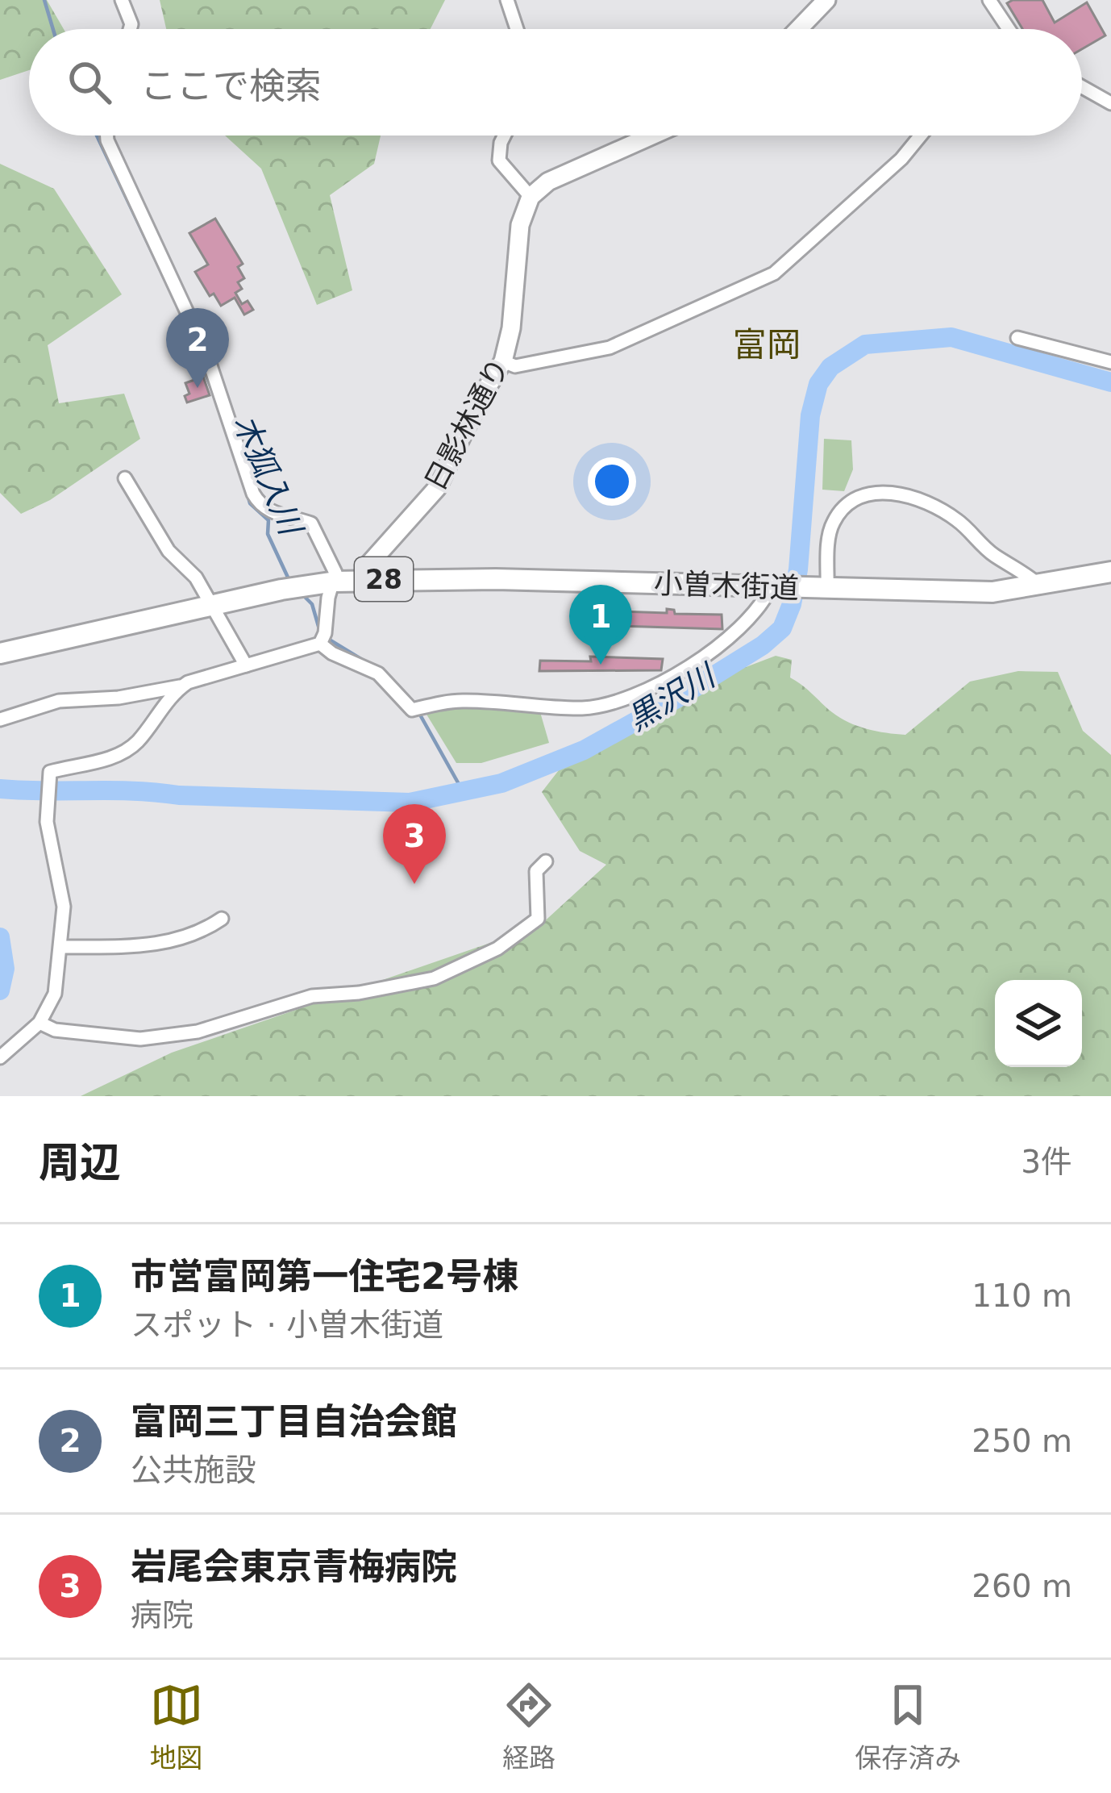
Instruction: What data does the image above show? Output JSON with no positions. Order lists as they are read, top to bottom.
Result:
{
  "streets": {
    "main road": ["28", "小曽木街道"],
    "street": ["日影林通り"]
  },
  "crossings": [
    ["日影林通り", "小曽木街道"]
  ],
  "districts": ["富岡"],
  "water": ["木狐入川", "黒沢川"],
  "page": {
    "search": "ここで検索",
    "pins": ["2", "1", "3"],
    "heading": ["周辺", "3件"],
    "list": [
      {
        "mark": "1",
        "name": "市営富岡第一住宅2号棟",
        "note": "スポット · 小曽木街道",
        "value": "110 m"
      },
      {
        "mark": "2",
        "name": "富岡三丁目自治会館",
        "note": "公共施設",
        "value": "250 m"
      },
      {
        "mark": "3",
        "name": "岩尾会東京青梅病院",
        "note": "病院",
        "value": "260 m"
      }
    ],
    "nav": ["地図", "経路", "保存済み"]
  }
}
